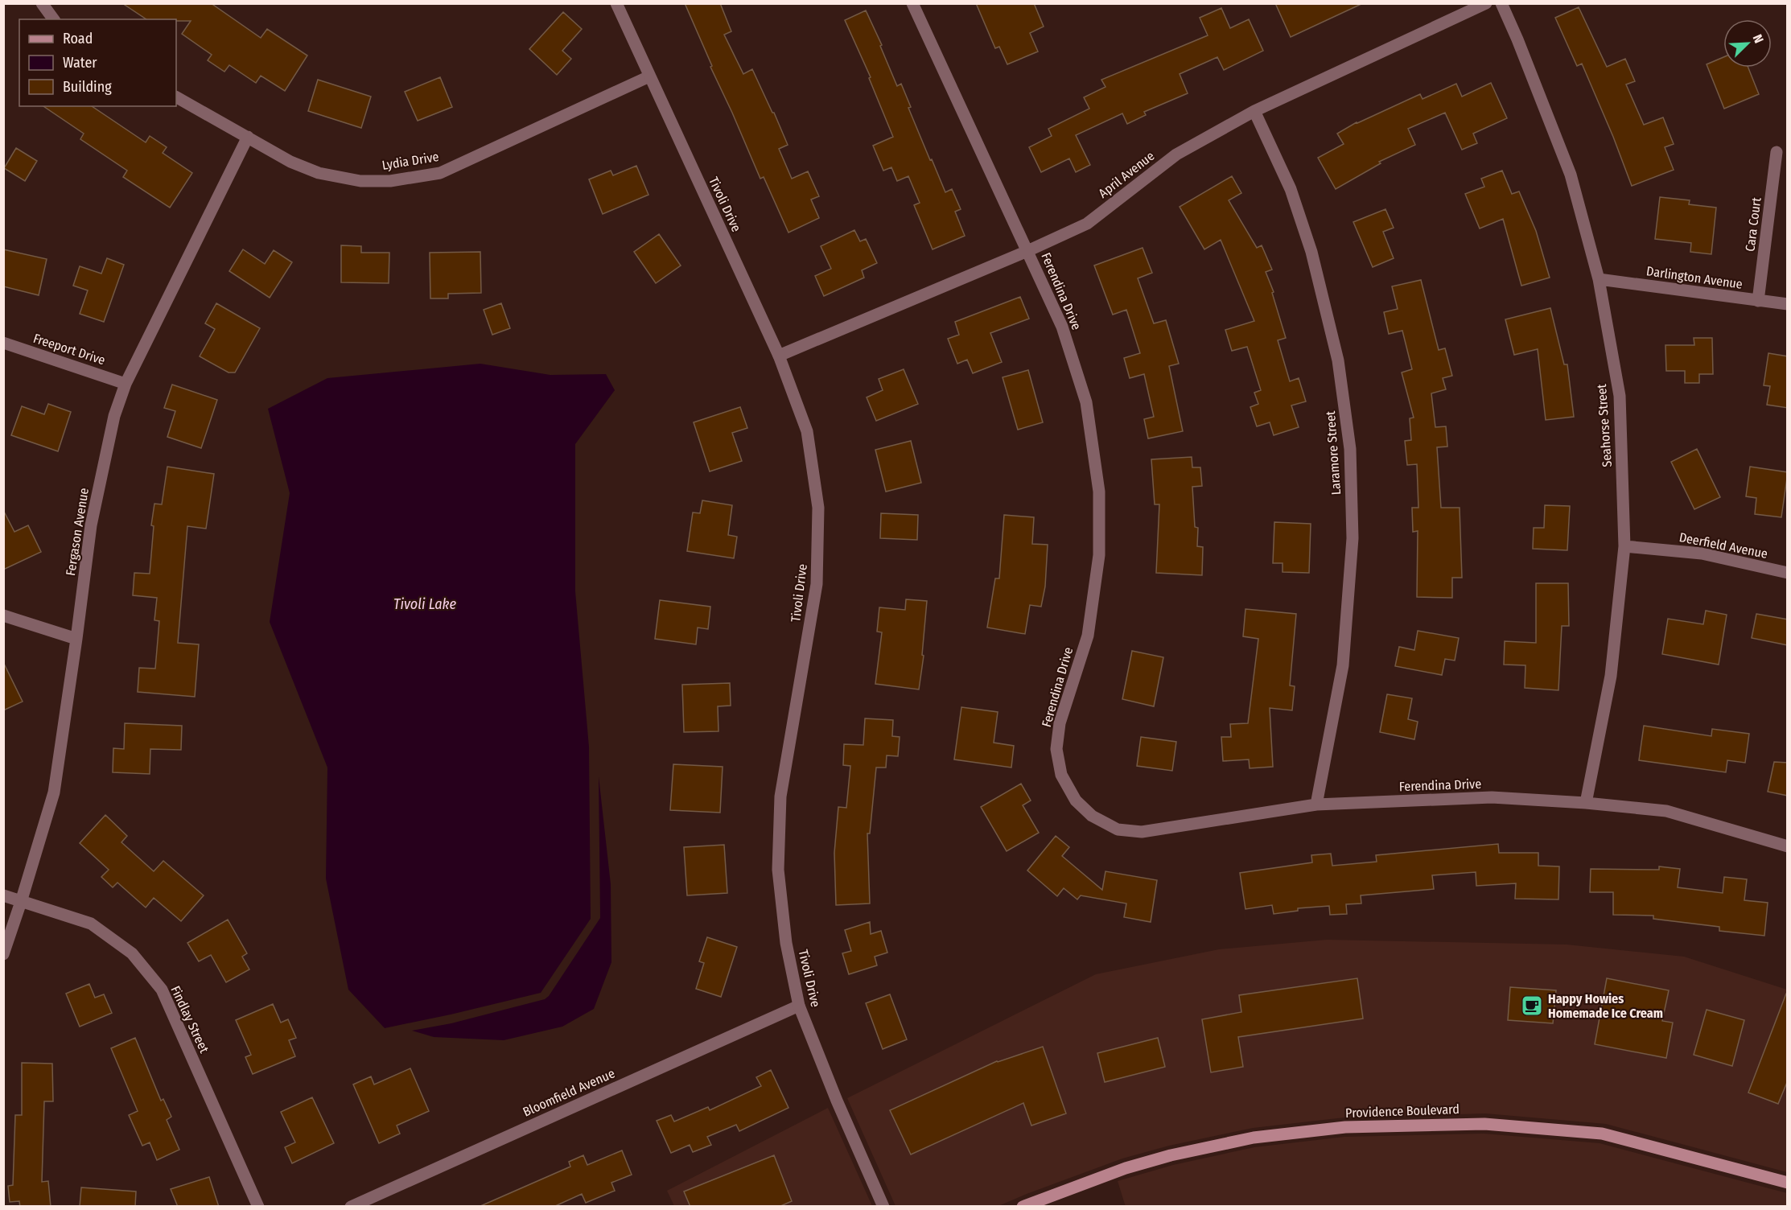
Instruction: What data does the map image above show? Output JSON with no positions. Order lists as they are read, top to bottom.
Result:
{
  "streets": {
    "main road": ["Providence Boulevard"],
    "street": [
      "Lydia Drive",
      "April Avenue",
      "Tivoli Drive",
      "Cara Court",
      "Darlington Avenue",
      "Ferendina Drive",
      "Freeport Drive",
      "Seahorse Street",
      "Laramore Street",
      "Fergason Avenue",
      "Deerfield Avenue",
      "Findlay Street",
      "Bloomfield Avenue"
    ]
  },
  "crossings": [
    ["Lydia Drive", "Tivoli Drive"],
    ["Lydia Drive", "Fergason Avenue"],
    ["April Avenue", "Tivoli Drive"],
    ["April Avenue", "Ferendina Drive"],
    ["April Avenue", "Laramore Street"],
    ["Tivoli Drive", "Bloomfield Avenue"],
    ["Cara Court", "Darlington Avenue"],
    ["Darlington Avenue", "Seahorse Street"],
    ["Ferendina Drive", "Seahorse Street"],
    ["Ferendina Drive", "Laramore Street"],
    ["Freeport Drive", "Fergason Avenue"],
    ["Seahorse Street", "Deerfield Avenue"],
    ["Fergason Avenue", "Findlay Street"]
  ],
  "water": ["Tivoli Lake"],
  "places": {
    "cafe": ["Happy Howies Homemade Ice Cream"]
  },
  "legend": ["Road", "Water", "Building"],
  "north": "top right"
}
